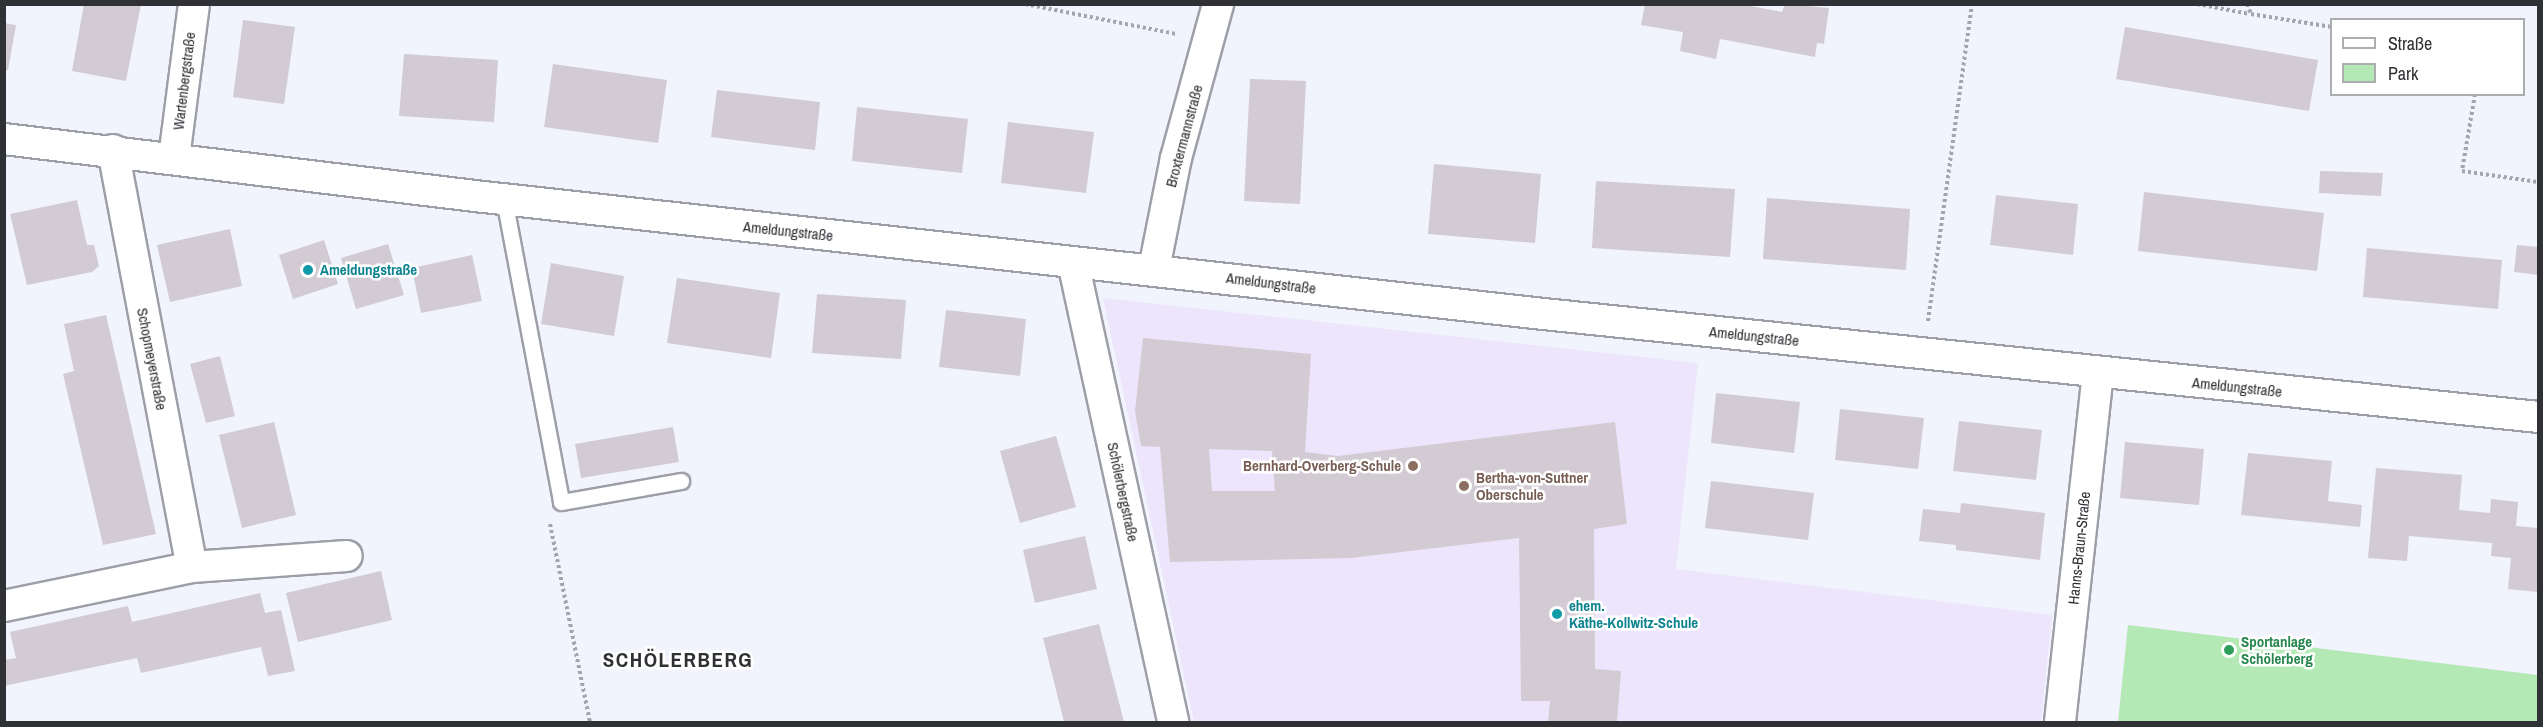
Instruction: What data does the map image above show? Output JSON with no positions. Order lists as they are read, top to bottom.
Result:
{
  "streets": {
    "street": [
      "Wartenbergstraße",
      "Broxtermannstraße",
      "Ameldungstraße",
      "Schopmeyerstraße",
      "Schölerbergstraße",
      "Hanns-Braun-Straße"
    ]
  },
  "crossings": [
    ["Wartenbergstraße", "Ameldungstraße"],
    ["Broxtermannstraße", "Ameldungstraße"],
    ["Ameldungstraße", "Schopmeyerstraße"],
    ["Ameldungstraße", "Schölerbergstraße"],
    ["Ameldungstraße", "Hanns-Braun-Straße"]
  ],
  "districts": ["SCHÖLERBERG"],
  "places": [
    "Ameldungstraße",
    "Bernhard-Overberg-Schule",
    "Bertha-von-Suttner Oberschule",
    "ehem. Käthe-Kollwitz-Schule",
    "Sportanlage Schölerberg"
  ],
  "legend": ["Straße", "Park"]
}
